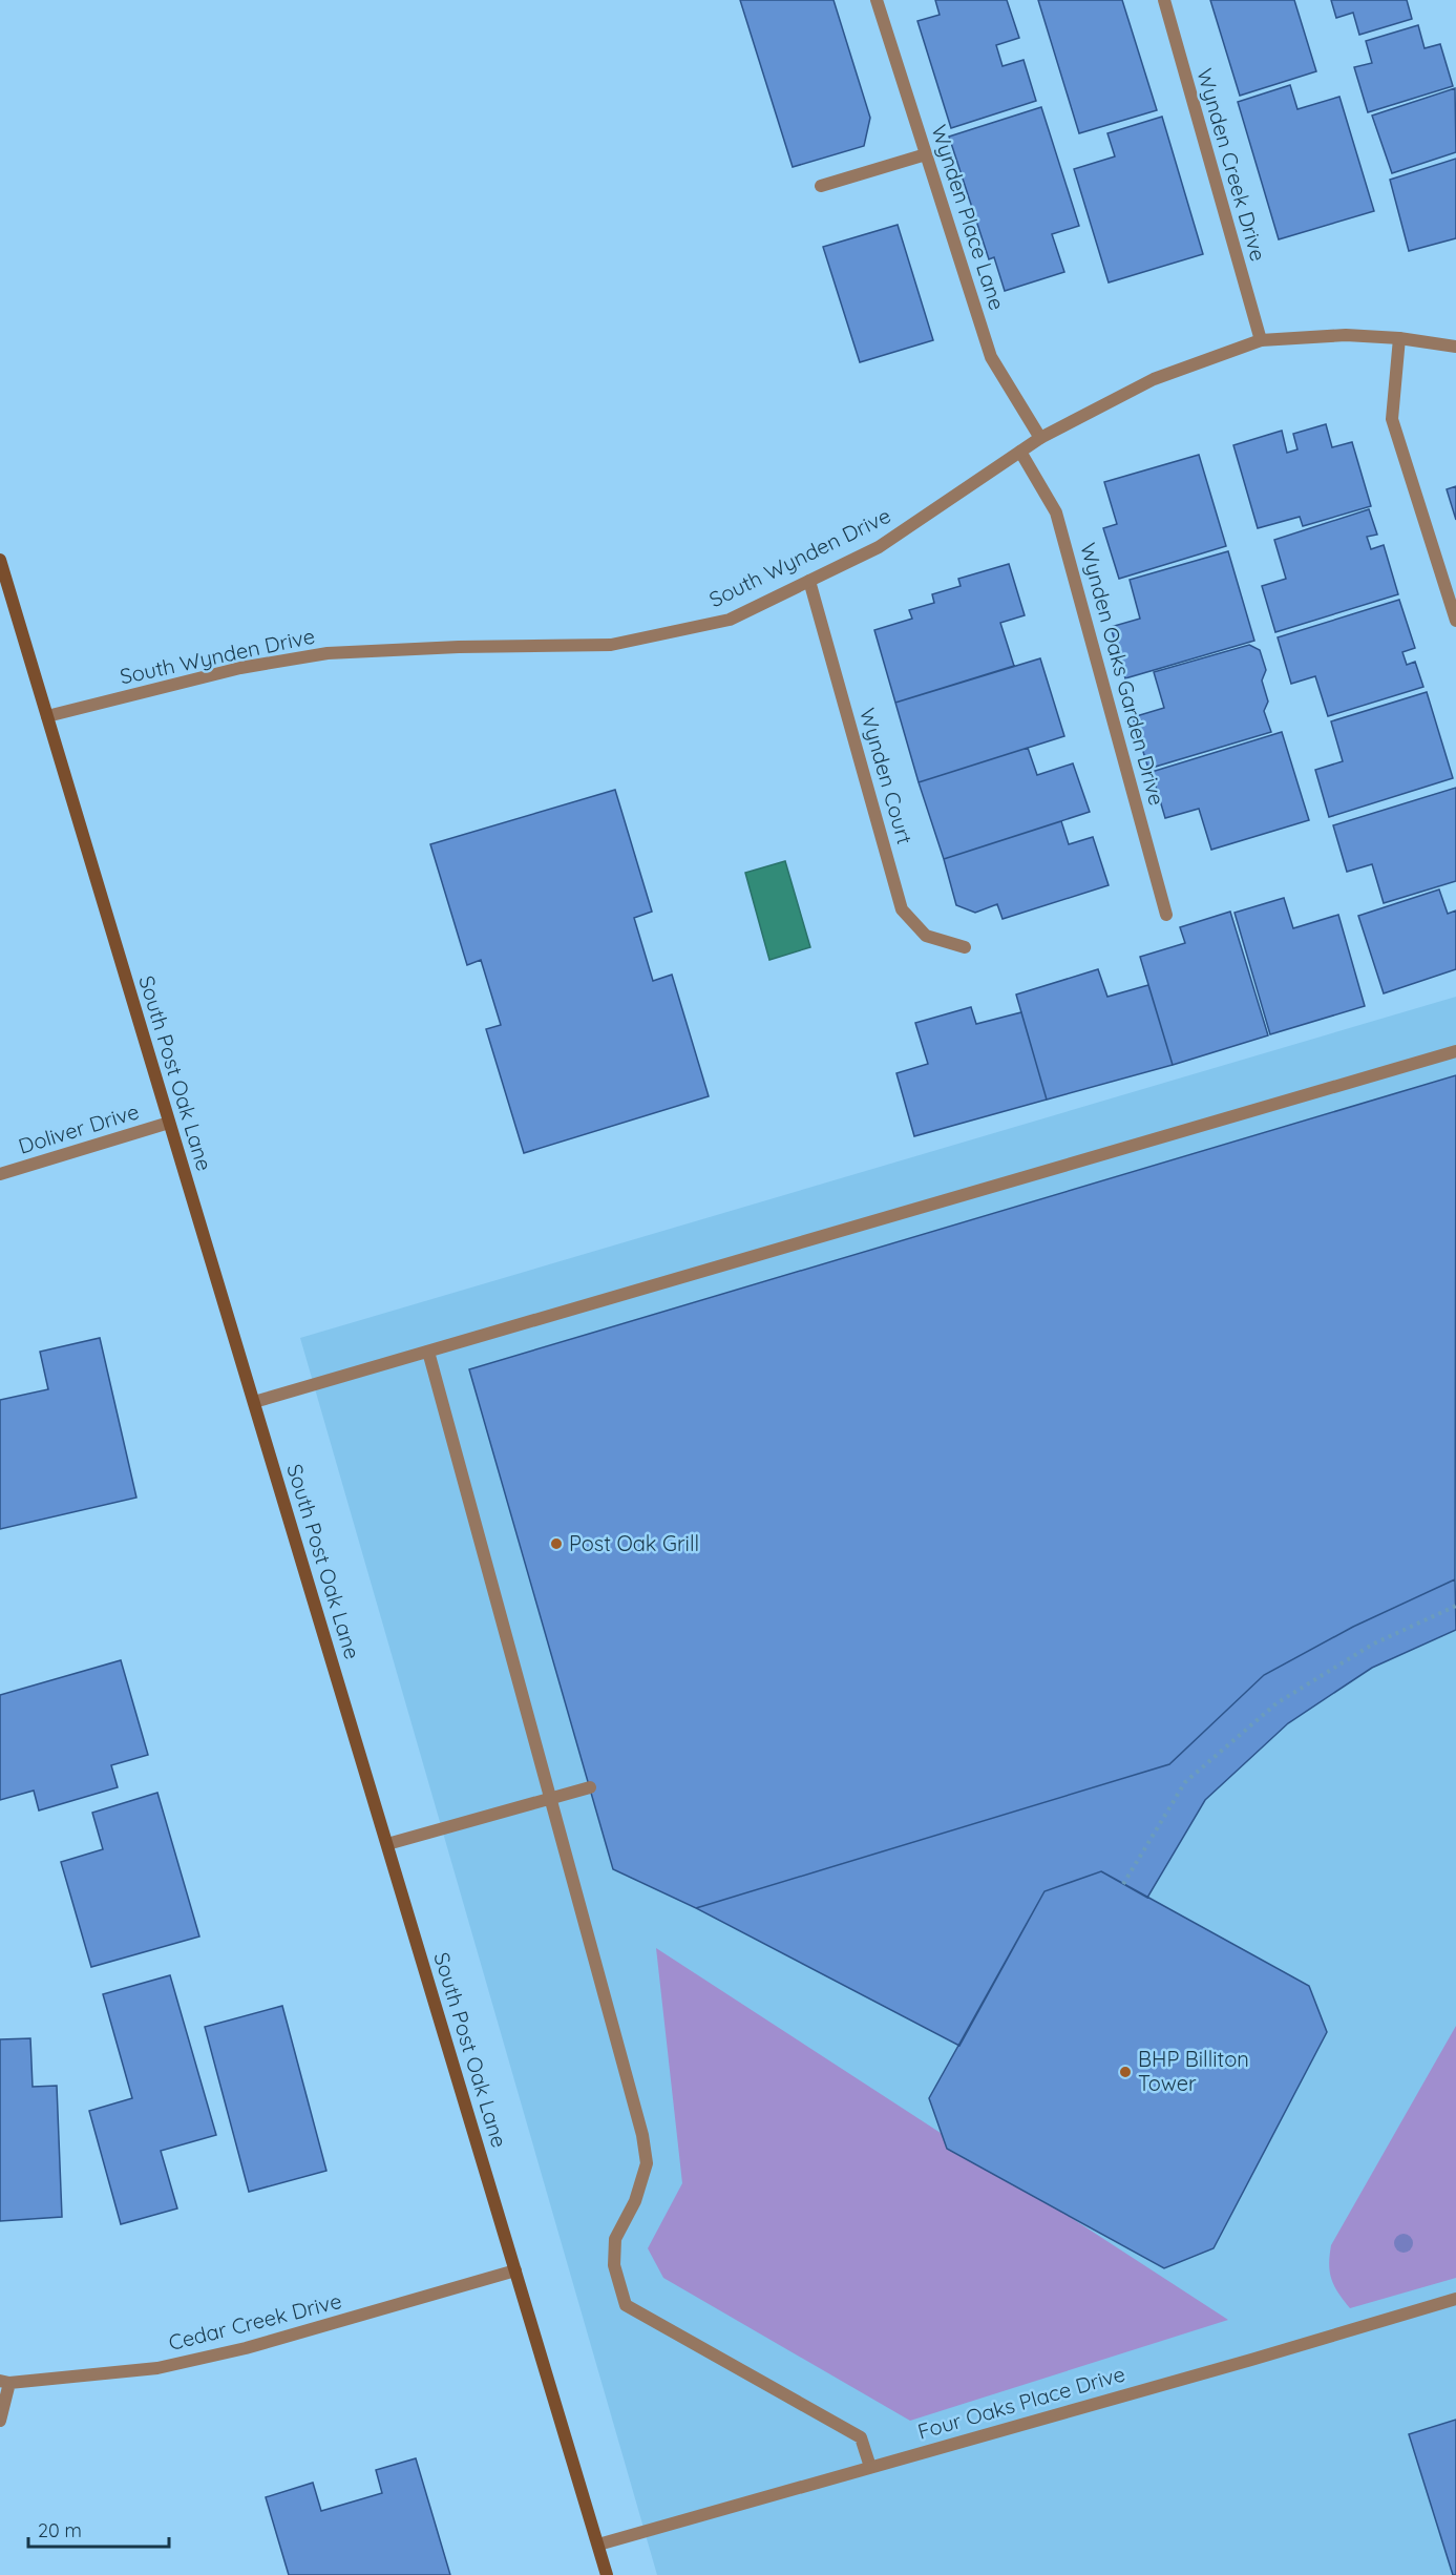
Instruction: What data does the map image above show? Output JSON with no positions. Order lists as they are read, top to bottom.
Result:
{
  "streets": {
    "main road": ["South Post Oak Lane"],
    "street": [
      "Wynden Creek Drive",
      "Wynden Place Lane",
      "South Wynden Drive",
      "Wynden Oaks Garden Drive",
      "Wynden Court",
      "Doliver Drive",
      "Cedar Creek Drive",
      "Four Oaks Place Drive"
    ]
  },
  "crossings": [
    ["Wynden Creek Drive", "South Wynden Drive"],
    ["Wynden Place Lane", "South Wynden Drive"],
    ["South Wynden Drive", "Wynden Oaks Garden Drive"],
    ["South Wynden Drive", "Wynden Court"],
    ["South Wynden Drive", "South Post Oak Lane"],
    ["South Post Oak Lane", "Doliver Drive"],
    ["South Post Oak Lane", "Cedar Creek Drive"],
    ["South Post Oak Lane", "Four Oaks Place Drive"]
  ],
  "places": ["Post Oak Grill", "BHP Billiton Tower"],
  "scale_bar": "20 m"
}
